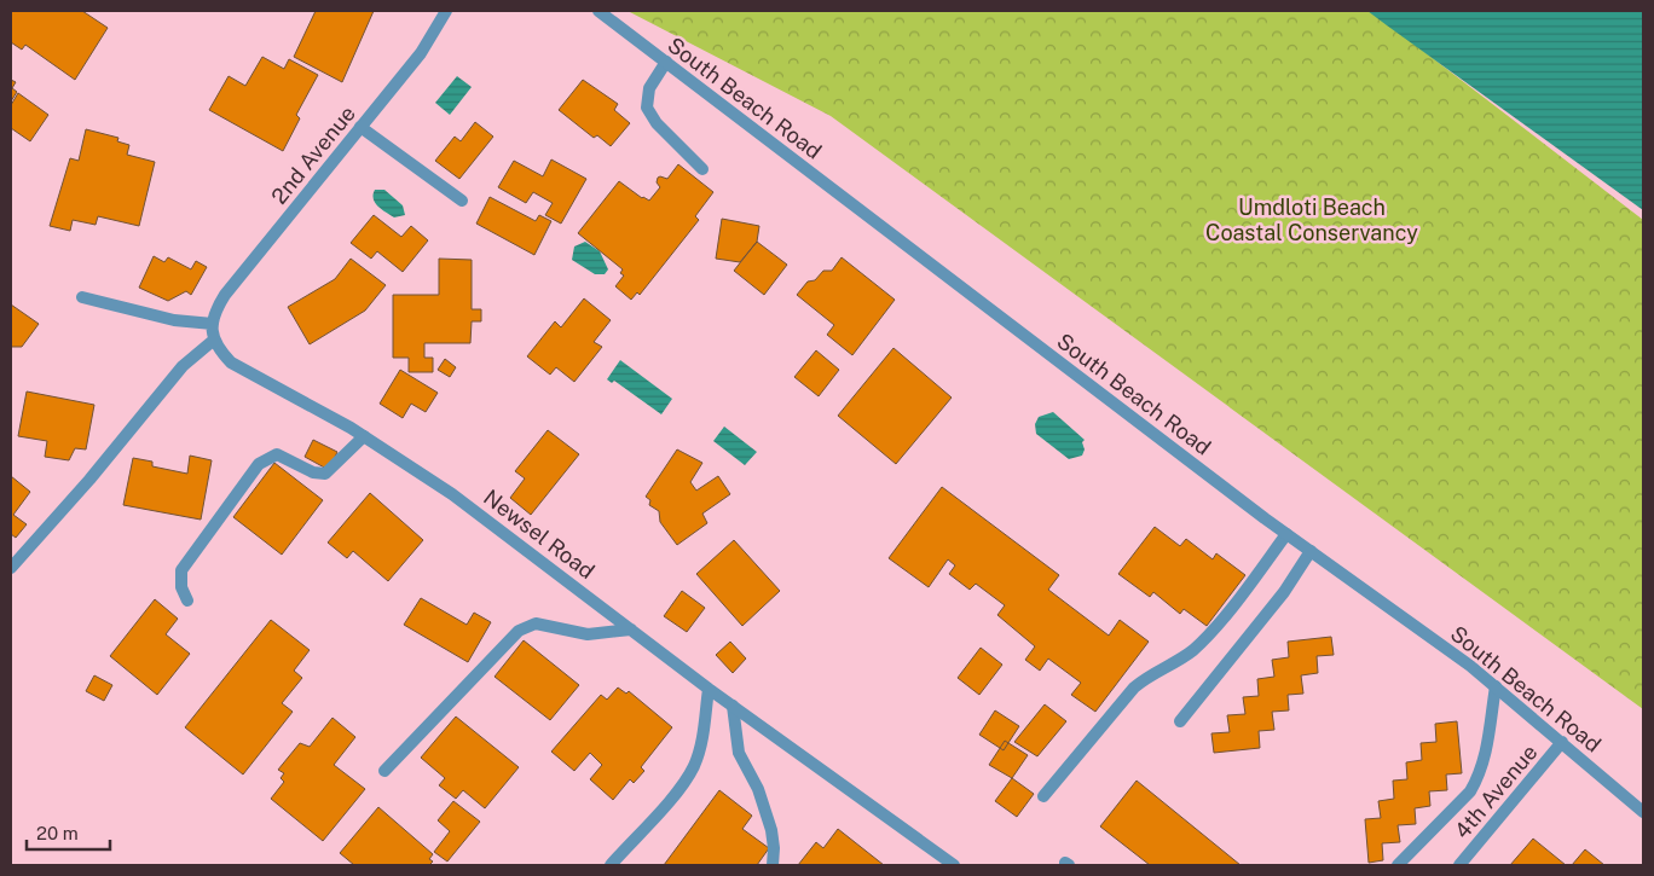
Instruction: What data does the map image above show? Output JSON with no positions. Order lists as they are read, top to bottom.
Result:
{
  "streets": {
    "street": [
      "South Beach Road",
      "2nd Avenue",
      "Newsel Road",
      "4th Avenue"
    ]
  },
  "crossings": [
    ["South Beach Road", "4th Avenue"]
  ],
  "parks": ["Umdloti Beach Coastal Conservancy"],
  "scale_bar": "20 m"
}
